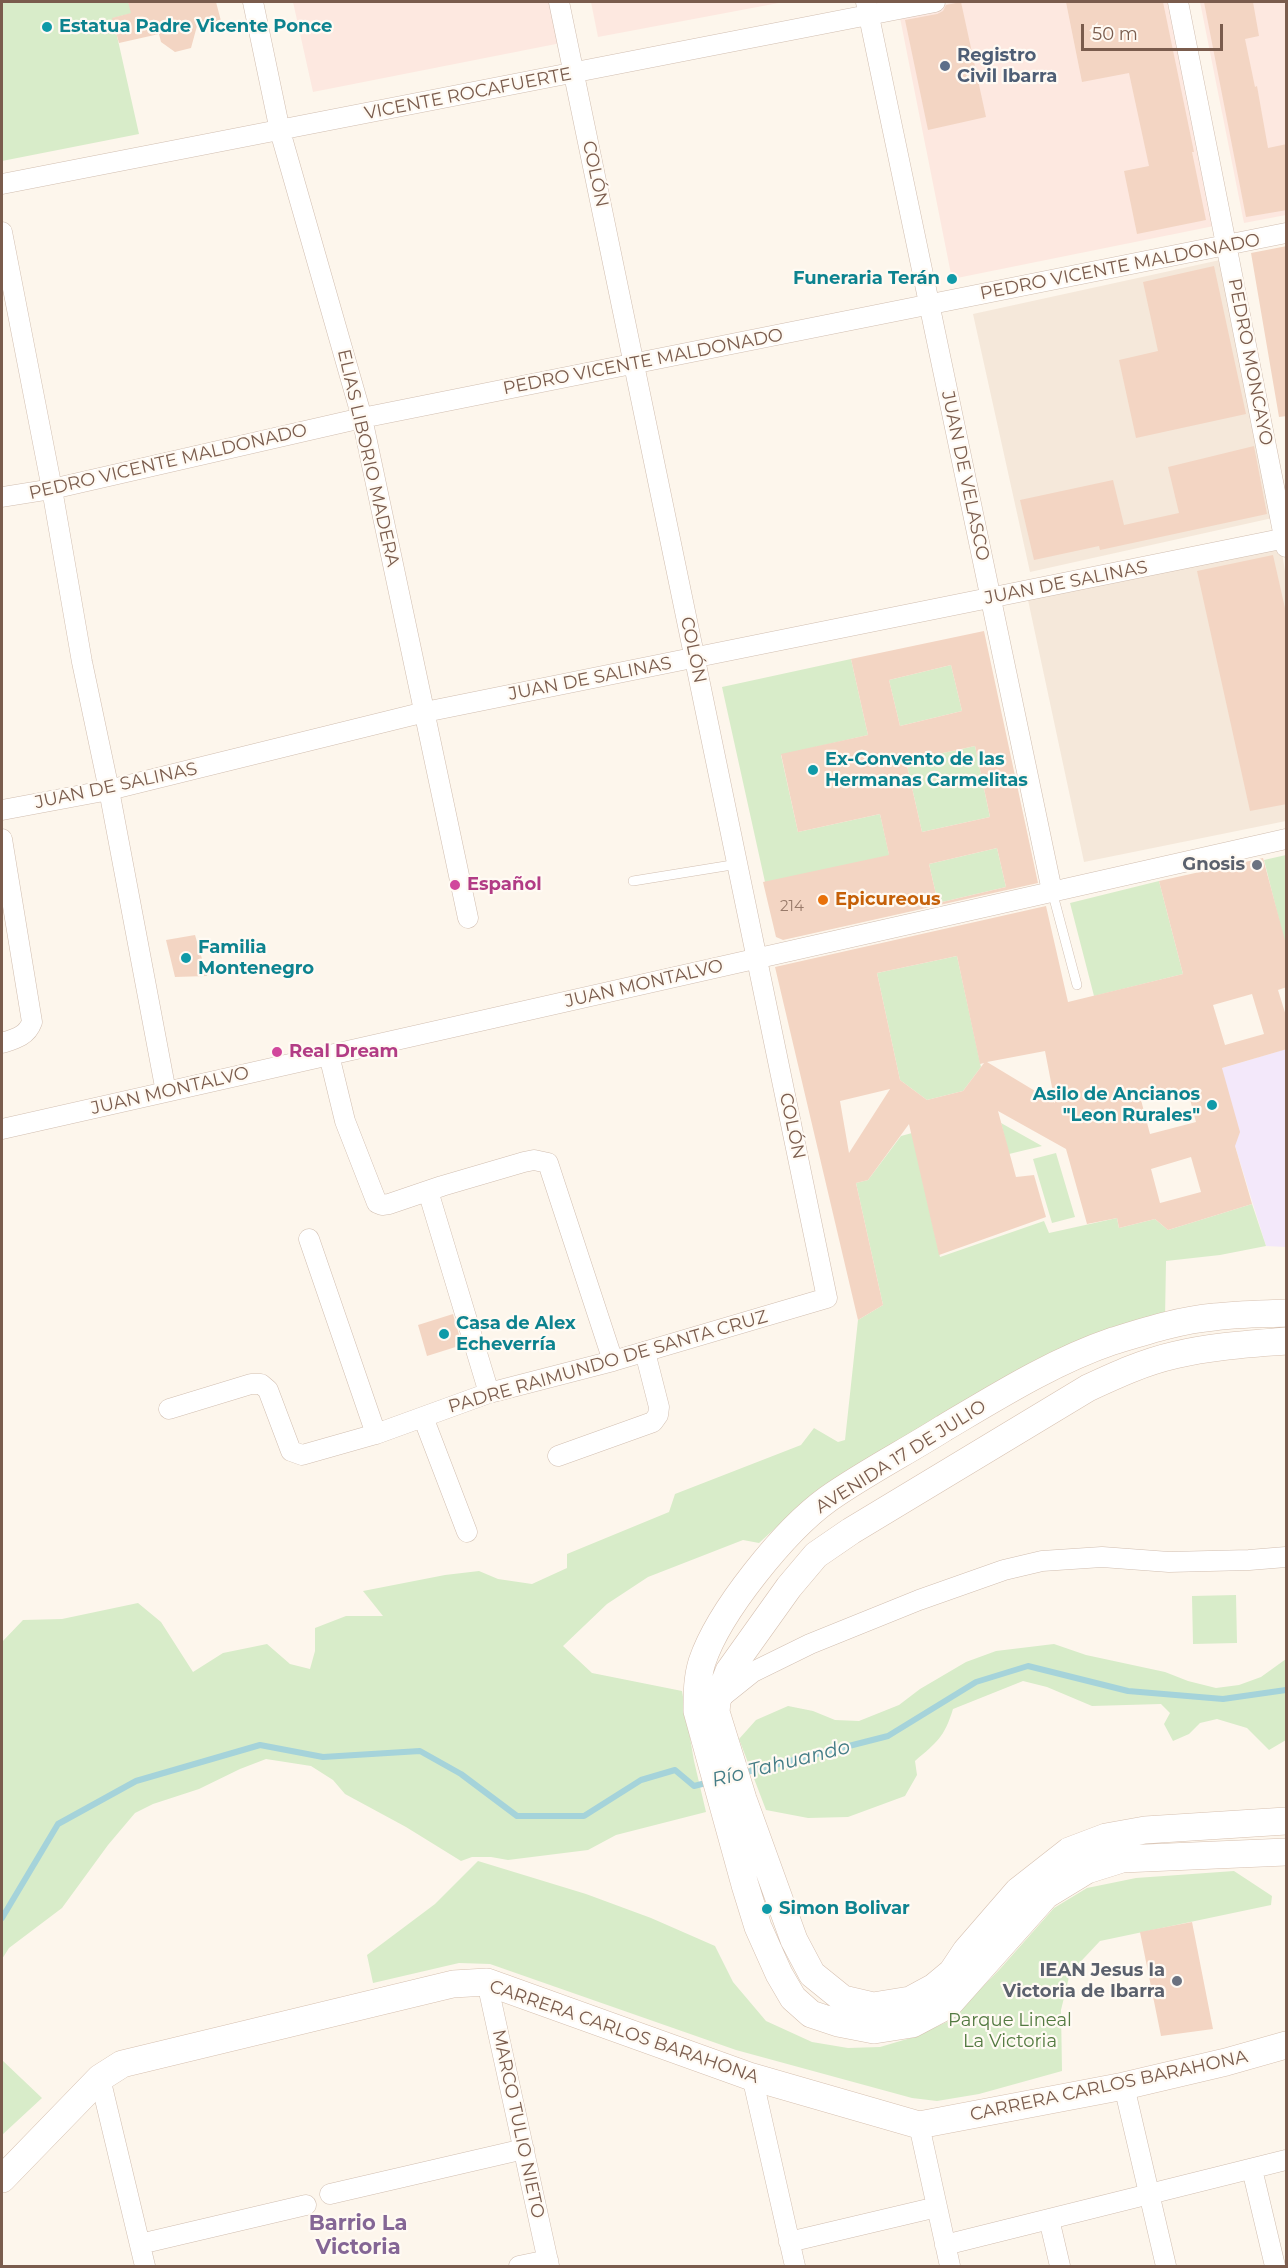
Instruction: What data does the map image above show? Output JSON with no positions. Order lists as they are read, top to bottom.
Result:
{
  "streets": {
    "main road": ["AVENIDA 17 DE JULIO", "CARRERA CARLOS BARAHONA"],
    "street": [
      "VICENTE ROCAFUERTE",
      "COLÓN",
      "PEDRO VICENTE MALDONADO",
      "PEDRO MONCAYO",
      "ELIAS LIBORIO MADERA",
      "JUAN DE VELASCO",
      "JUAN DE SALINAS",
      "JUAN MONTALVO",
      "PADRE RAIMUNDO DE SANTA CRUZ",
      "MARCO TULIO NIETO"
    ]
  },
  "crossings": [
    ["VICENTE ROCAFUERTE", "COLÓN"],
    ["VICENTE ROCAFUERTE", "ELIAS LIBORIO MADERA"],
    ["VICENTE ROCAFUERTE", "JUAN DE VELASCO"],
    ["COLÓN", "PEDRO VICENTE MALDONADO"],
    ["COLÓN", "JUAN DE SALINAS"],
    ["COLÓN", "JUAN MONTALVO"],
    ["COLÓN", "PADRE RAIMUNDO DE SANTA CRUZ"],
    ["PEDRO VICENTE MALDONADO", "PEDRO MONCAYO"],
    ["PEDRO VICENTE MALDONADO", "ELIAS LIBORIO MADERA"],
    ["PEDRO VICENTE MALDONADO", "JUAN DE VELASCO"],
    ["PEDRO MONCAYO", "JUAN DE SALINAS"],
    ["ELIAS LIBORIO MADERA", "JUAN DE SALINAS"],
    ["JUAN DE VELASCO", "JUAN DE SALINAS"],
    ["JUAN DE VELASCO", "JUAN MONTALVO"],
    ["CARRERA CARLOS BARAHONA", "MARCO TULIO NIETO"]
  ],
  "districts": ["Barrio La Victoria"],
  "water": ["Río Tahuando"],
  "parks": ["Parque Lineal La Victoria"],
  "places": [
    "Estatua Padre Vicente Ponce",
    "Registro Civil Ibarra",
    "Funeraria Terán",
    "Ex-Convento de las Hermanas Carmelitas",
    "Gnosis",
    "Español",
    "Epicureous",
    "Familia Montenegro",
    "Real Dream",
    "Asilo de Ancianos \"Leon Rurales\"",
    "Casa de Alex Echeverría",
    "Simon Bolivar",
    "IEAN Jesus la Victoria de Ibarra"
  ],
  "house_numbers": ["214"],
  "scale_bar": "50 m"
}
